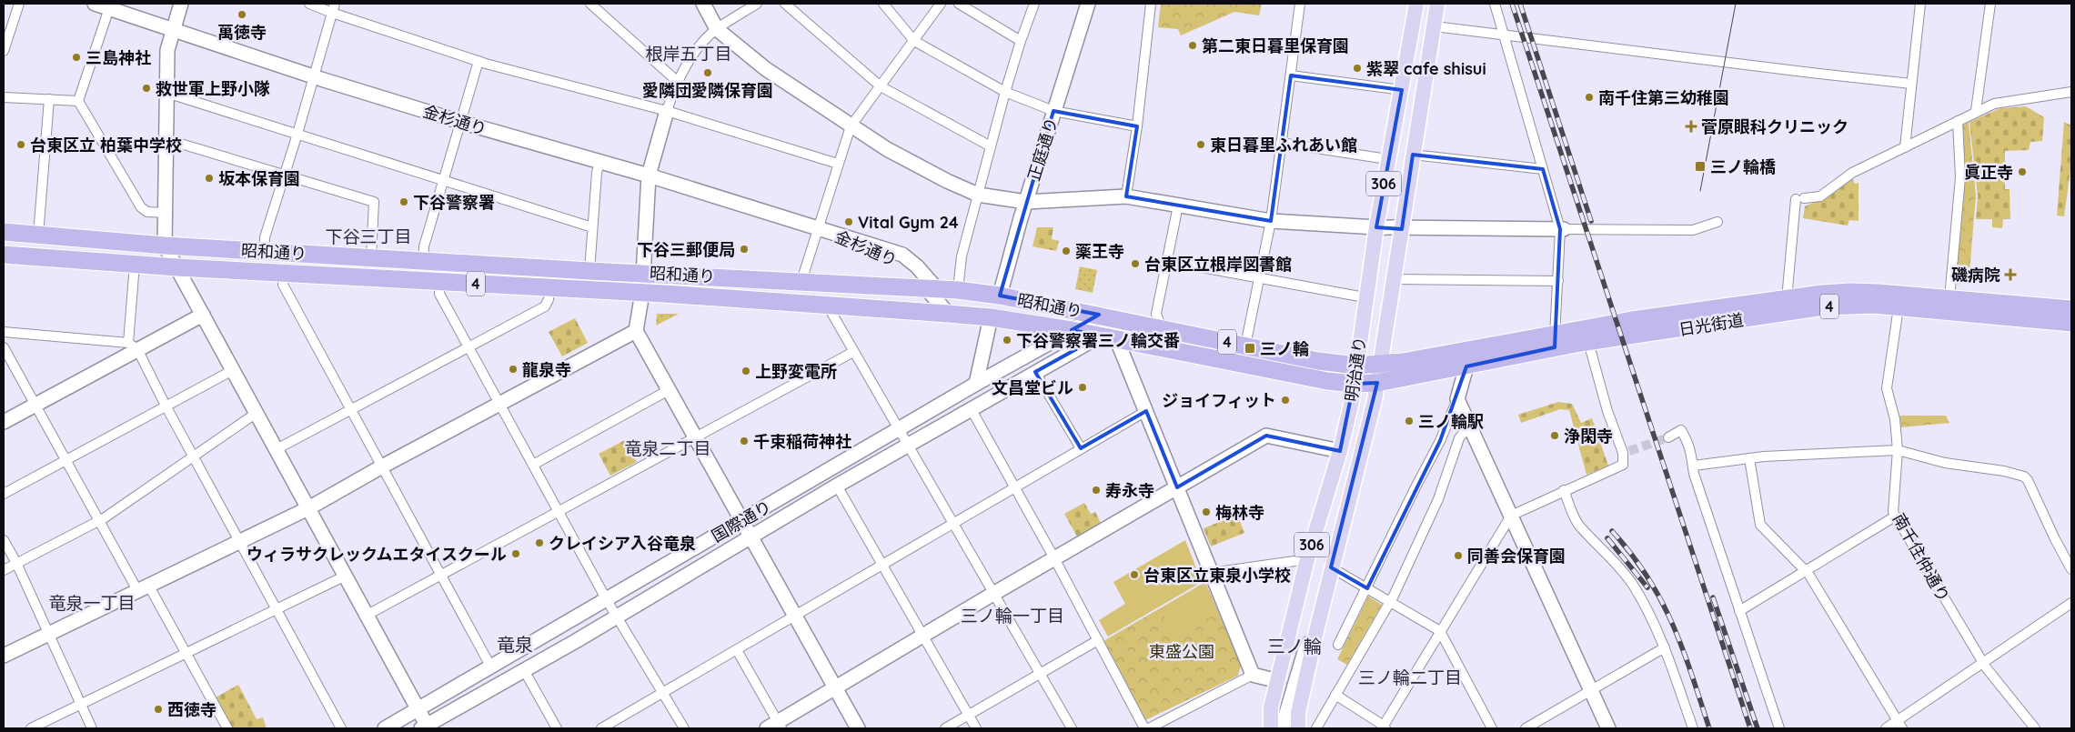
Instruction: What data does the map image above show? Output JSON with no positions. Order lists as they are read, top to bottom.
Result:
{
  "streets": {
    "highway": ["昭和通り", "4", "日光街道"],
    "main road": ["306", "明治通り"],
    "street": [
      "金杉通り",
      "正庭通り",
      "国際通り",
      "南千住仲通り"
    ]
  },
  "crossings": [
    ["金杉通り", "昭和通り"],
    ["正庭通り", "昭和通り"],
    ["昭和通り", "日光街道"],
    ["昭和通り", "明治通り"],
    ["昭和通り", "国際通り"],
    ["日光街道", "明治通り"],
    ["日光街道", "南千住仲通り"]
  ],
  "districts": [
    "根岸五丁目",
    "下谷三丁目",
    "竜泉二丁目",
    "竜泉一丁目",
    "三ノ輪一丁目",
    "竜泉",
    "三ノ輪",
    "三ノ輪二丁目"
  ],
  "parks": ["東盛公園"],
  "places": {
    "other": [
      "萬徳寺",
      "第二東日暮里保育園",
      "三島神社",
      "紫翠 cafe shisui",
      "愛隣団愛隣保育園",
      "救世軍上野小隊",
      "南千住第三幼稚園",
      "台東区立 柏葉中学校",
      "東日暮里ふれあい館",
      "眞正寺",
      "坂本保育園",
      "下谷警察署",
      "Vital Gym 24",
      "下谷三郵便局",
      "薬王寺",
      "台東区立根岸図書館",
      "下谷警察署三ノ輪交番",
      "龍泉寺",
      "上野変電所",
      "文昌堂ビル",
      "ジョイフィット",
      "三ノ輪駅",
      "浄閑寺",
      "千束稲荷神社",
      "寿永寺",
      "梅林寺",
      "クレイシア入谷竜泉",
      "ウィラサクレックムエタイスクール",
      "同善会保育園",
      "台東区立東泉小学校",
      "西徳寺"
    ],
    "health": ["菅原眼科クリニック", "磯病院"],
    "transit": ["三ノ輪橋", "三ノ輪"]
  }
}
